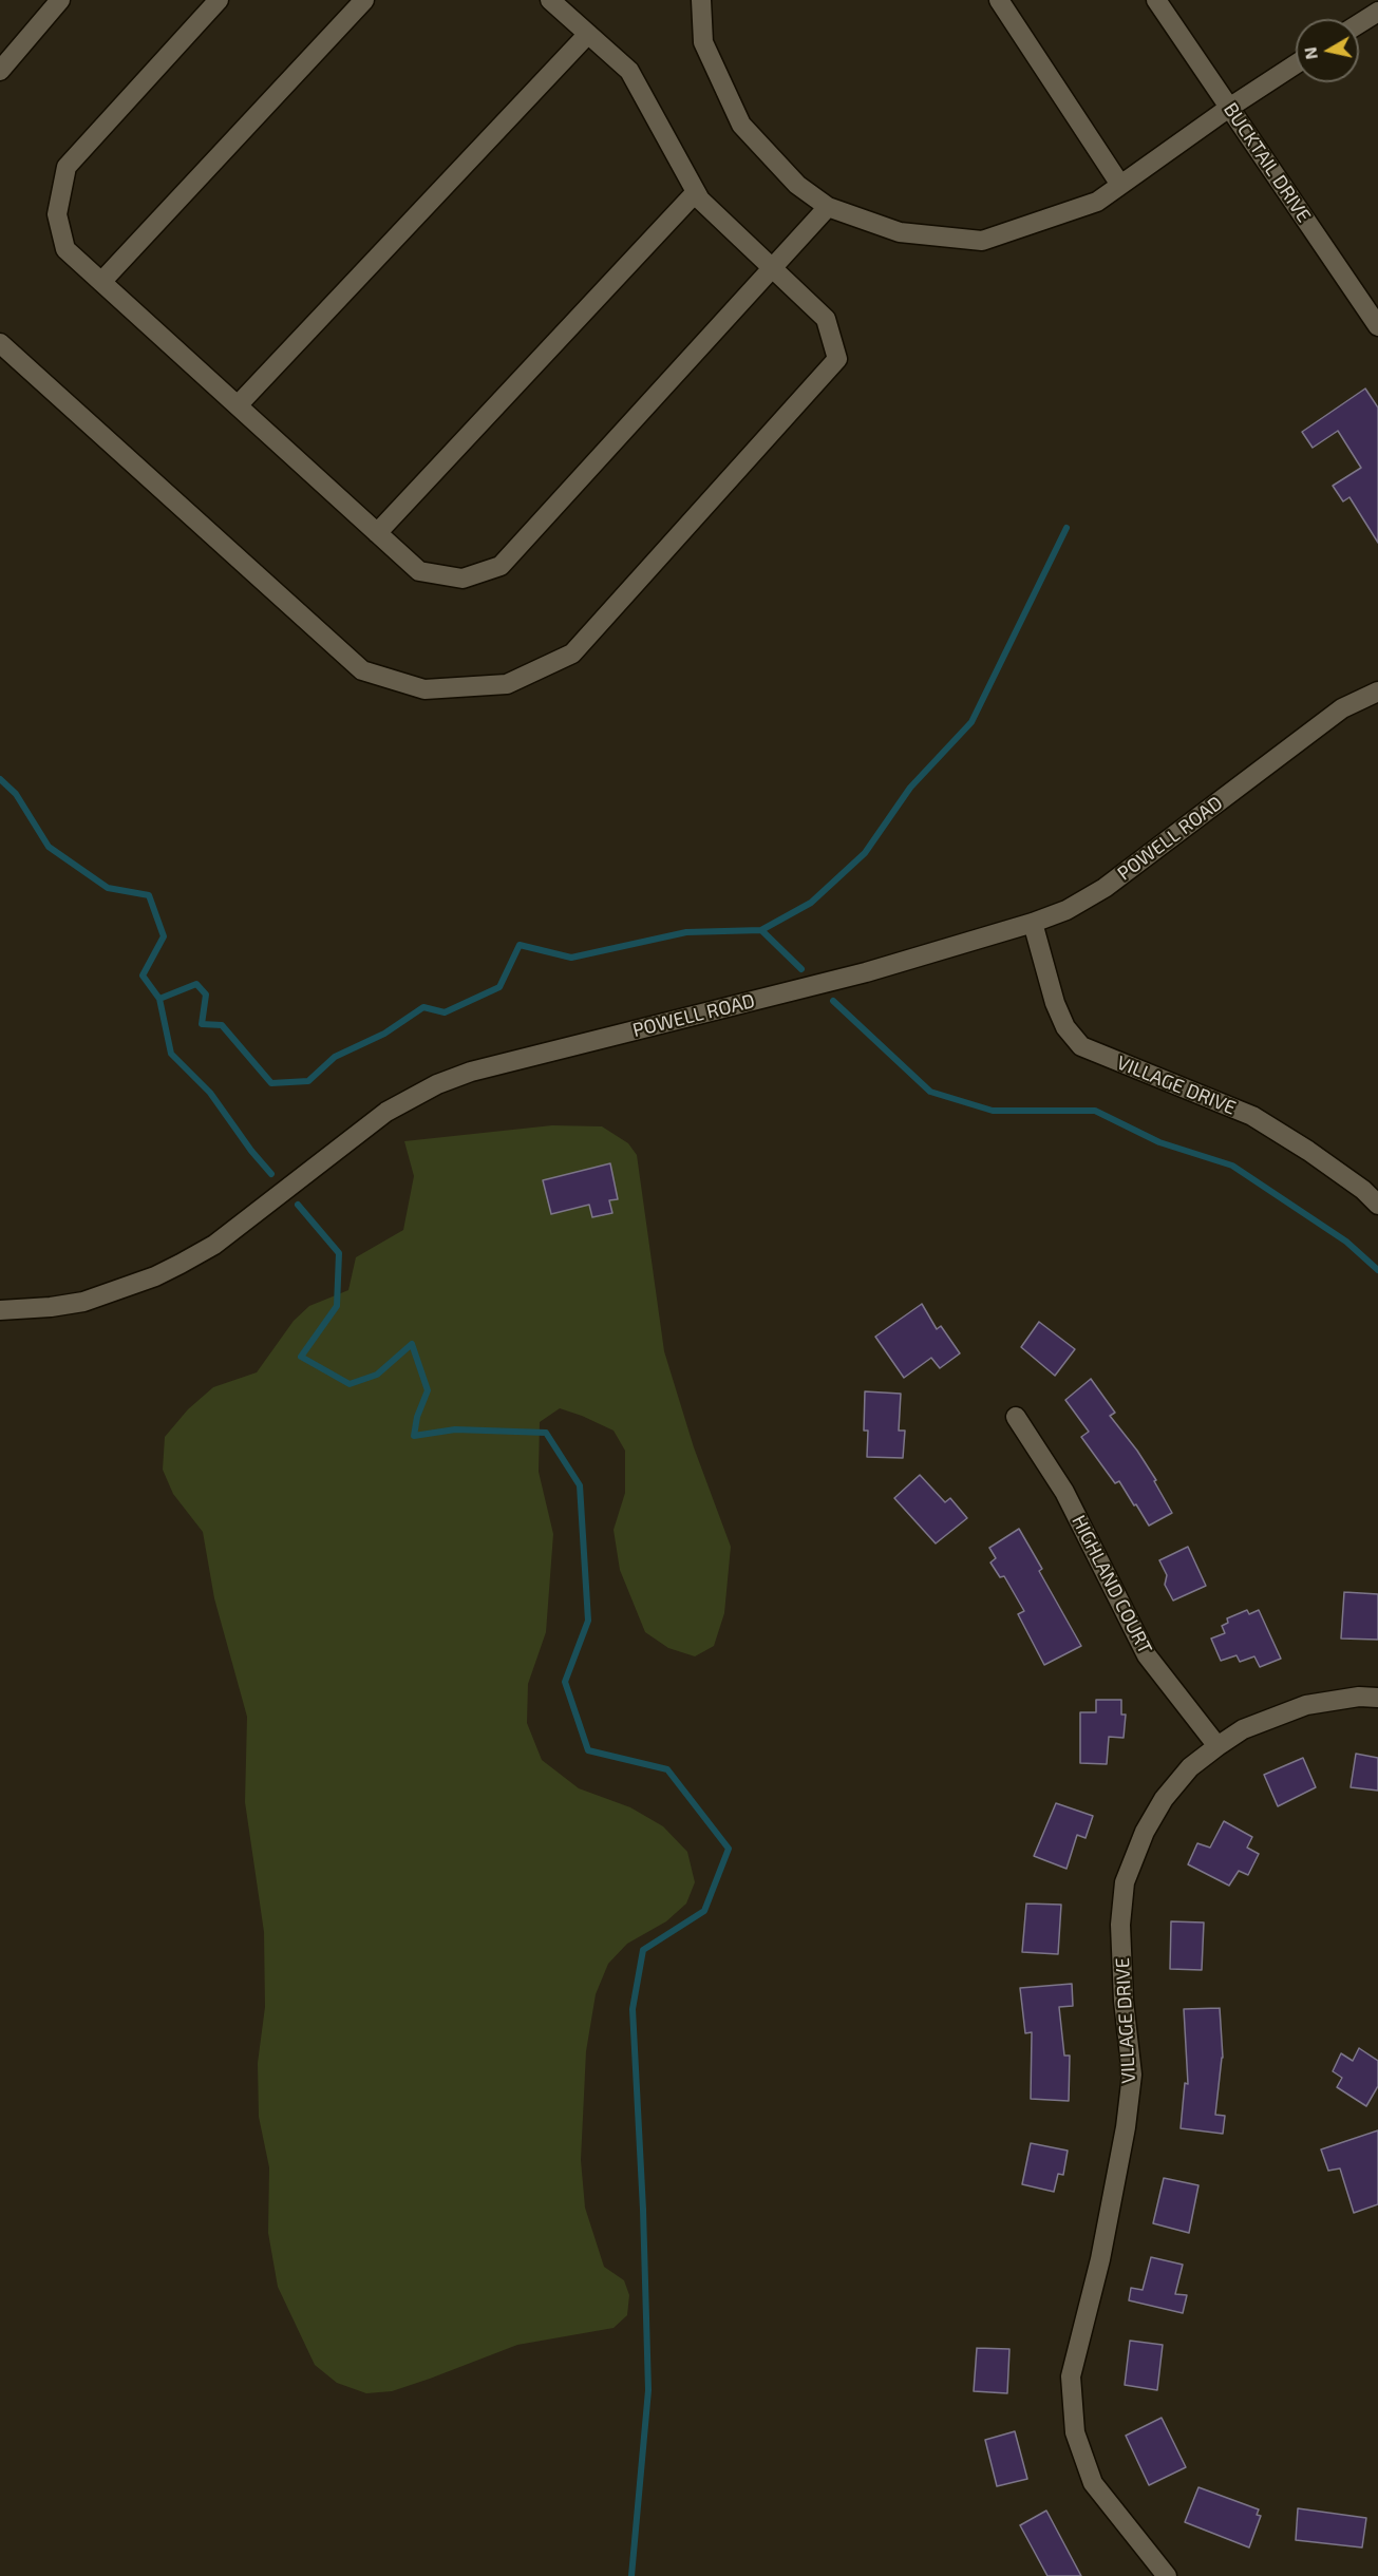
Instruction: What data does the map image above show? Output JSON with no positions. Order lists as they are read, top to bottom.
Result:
{
  "streets": {
    "street": [
      "BUCKTAIL DRIVE",
      "POWELL ROAD",
      "VILLAGE DRIVE",
      "HIGHLAND COURT"
    ]
  },
  "crossings": [
    ["POWELL ROAD", "VILLAGE DRIVE"],
    ["VILLAGE DRIVE", "HIGHLAND COURT"]
  ],
  "north": "left"
}
